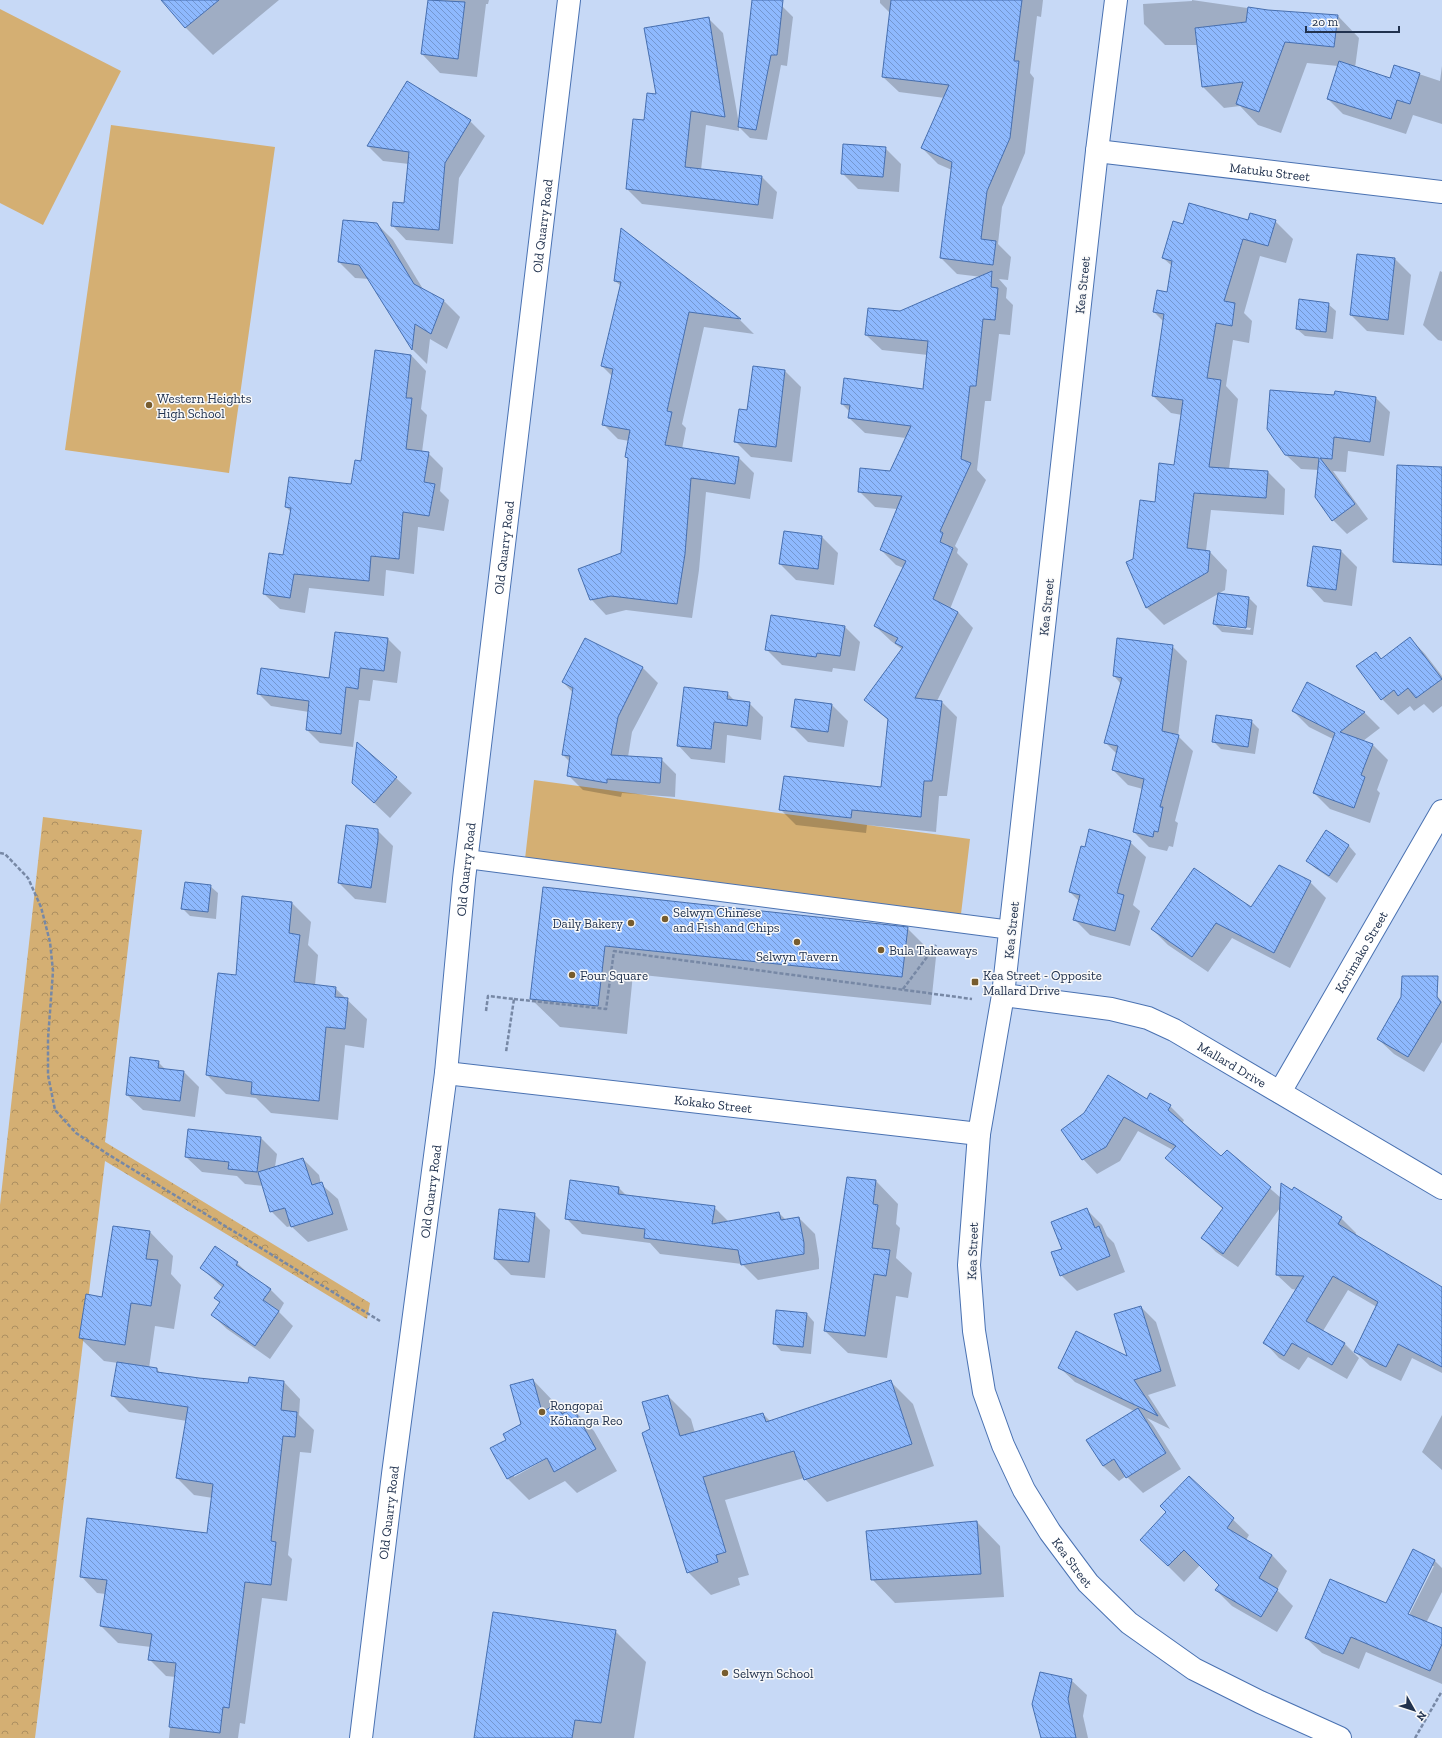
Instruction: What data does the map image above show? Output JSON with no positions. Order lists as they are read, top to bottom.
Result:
{
  "streets": {
    "street": [
      "Matuku Street",
      "Old Quarry Road",
      "Kea Street",
      "Korimako Street",
      "Mallard Drive",
      "Kokako Street"
    ]
  },
  "crossings": [
    ["Matuku Street", "Kea Street"],
    ["Old Quarry Road", "Kokako Street"],
    ["Kea Street", "Mallard Drive"],
    ["Kea Street", "Kokako Street"],
    ["Korimako Street", "Mallard Drive"]
  ],
  "places": {
    "other": [
      "Western Heights High School",
      "Selwyn Chinese and Fish and Chips",
      "Daily Bakery",
      "Selwyn Tavern",
      "Bula Takeaways",
      "Four Square",
      "Rongopai Kōhanga Reo",
      "Selwyn School"
    ],
    "transit": ["Kea Street - Opposite Mallard Drive"]
  },
  "scale_bar": "20 m",
  "north": "bottom right"
}
